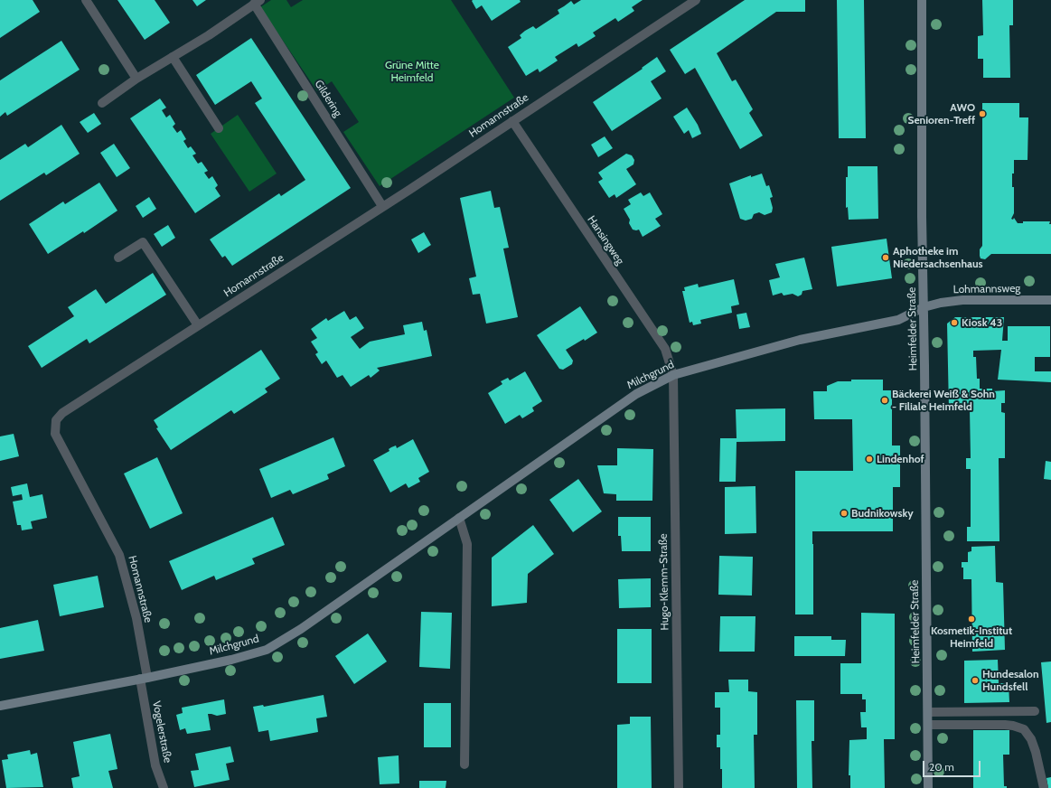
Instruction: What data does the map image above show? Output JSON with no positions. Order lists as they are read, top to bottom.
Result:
{
  "streets": {
    "street": [
      "Gildering",
      "Homannstraße",
      "Hansingweg",
      "Lohmannsweg",
      "Heimfelder Straße",
      "Milchgrund",
      "Hugo-Klemm-Straße",
      "Vogelerstraße"
    ]
  },
  "crossings": [
    ["Gildering", "Homannstraße"],
    ["Homannstraße", "Hansingweg"],
    ["Homannstraße", "Milchgrund"],
    ["Homannstraße", "Vogelerstraße"],
    ["Hansingweg", "Milchgrund"],
    ["Hansingweg", "Hugo-Klemm-Straße"],
    ["Lohmannsweg", "Heimfelder Straße"],
    ["Lohmannsweg", "Milchgrund"],
    ["Heimfelder Straße", "Milchgrund"],
    ["Milchgrund", "Hugo-Klemm-Straße"],
    ["Milchgrund", "Vogelerstraße"]
  ],
  "parks": ["Grüne Mitte Heimfeld"],
  "places": [
    "AWO Senioren-Treff",
    "Aphotheke im Niedersachsenhaus",
    "Kiosk 43",
    "Bäckerei Weiß & Sohn - Filiale Heimfeld",
    "Lindenhof",
    "Budnikowsky",
    "Kosmetik-Institut Heimfeld",
    "Hundesalon Hundsfell"
  ],
  "scale_bar": "20 m"
}
